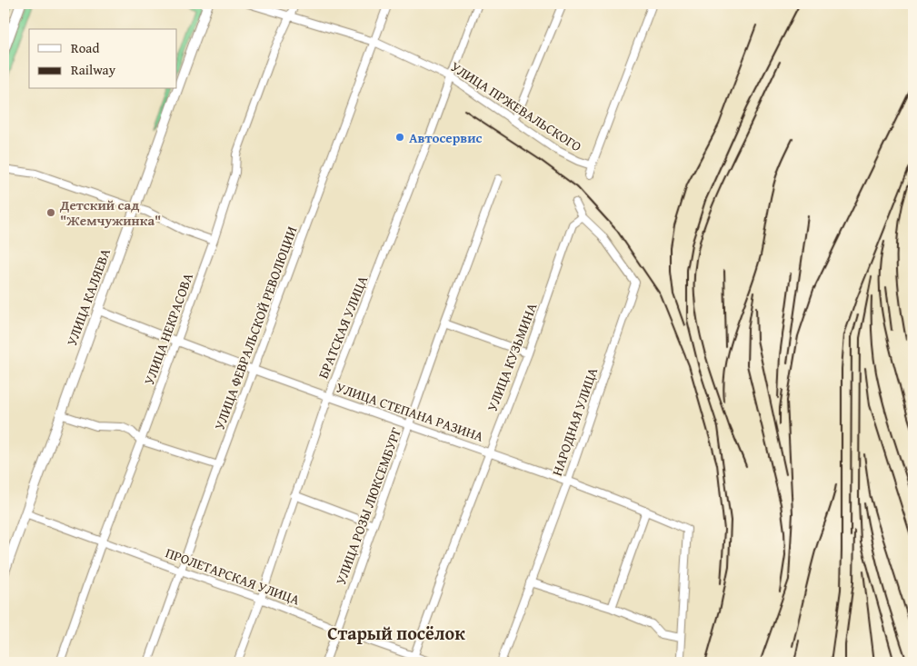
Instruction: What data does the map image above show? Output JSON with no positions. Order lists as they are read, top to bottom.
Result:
{
  "streets": {
    "street": [
      "УЛИЦА ПРЖЕВАЛЬСКОГО",
      "УЛИЦА КАЛЯЕВА",
      "БРАТСКАЯ УЛИЦА",
      "УЛИЦА ФЕВРАЛЬСКОЙ РЕВОЛЮЦИИ",
      "УЛИЦА НЕКРАСОВА",
      "УЛИЦА КУЗЬМИНА",
      "УЛИЦА СТЕПАНА РАЗИНА",
      "НАРОДНАЯ УЛИЦА",
      "УЛИЦА РОЗЫ ЛЮКСЕМБУРГ",
      "ПРОЛЕТАРСКАЯ УЛИЦА"
    ]
  },
  "crossings": [
    ["УЛИЦА ПРЖЕВАЛЬСКОГО", "БРАТСКАЯ УЛИЦА"],
    ["УЛИЦА ПРЖЕВАЛЬСКОГО", "УЛИЦА ФЕВРАЛЬСКОЙ РЕВОЛЮЦИИ"],
    ["УЛИЦА ПРЖЕВАЛЬСКОГО", "УЛИЦА НЕКРАСОВА"],
    ["УЛИЦА КАЛЯЕВА", "УЛИЦА СТЕПАНА РАЗИНА"],
    ["УЛИЦА КАЛЯЕВА", "ПРОЛЕТАРСКАЯ УЛИЦА"],
    ["БРАТСКАЯ УЛИЦА", "УЛИЦА СТЕПАНА РАЗИНА"],
    ["БРАТСКАЯ УЛИЦА", "ПРОЛЕТАРСКАЯ УЛИЦА"],
    ["УЛИЦА ФЕВРАЛЬСКОЙ РЕВОЛЮЦИИ", "УЛИЦА СТЕПАНА РАЗИНА"],
    ["УЛИЦА ФЕВРАЛЬСКОЙ РЕВОЛЮЦИИ", "ПРОЛЕТАРСКАЯ УЛИЦА"],
    ["УЛИЦА НЕКРАСОВА", "УЛИЦА СТЕПАНА РАЗИНА"],
    ["УЛИЦА НЕКРАСОВА", "ПРОЛЕТАРСКАЯ УЛИЦА"],
    ["УЛИЦА КУЗЬМИНА", "УЛИЦА СТЕПАНА РАЗИНА"],
    ["УЛИЦА КУЗЬМИНА", "НАРОДНАЯ УЛИЦА"],
    ["УЛИЦА КУЗЬМИНА", "ПРОЛЕТАРСКАЯ УЛИЦА"],
    ["УЛИЦА СТЕПАНА РАЗИНА", "НАРОДНАЯ УЛИЦА"],
    ["УЛИЦА СТЕПАНА РАЗИНА", "УЛИЦА РОЗЫ ЛЮКСЕМБУРГ"],
    ["УЛИЦА РОЗЫ ЛЮКСЕМБУРГ", "ПРОЛЕТАРСКАЯ УЛИЦА"]
  ],
  "districts": ["Старый посёлок"],
  "places": ["Автосервис", "Детский сад \"Жемчужинка\""],
  "legend": ["Road", "Railway"]
}
